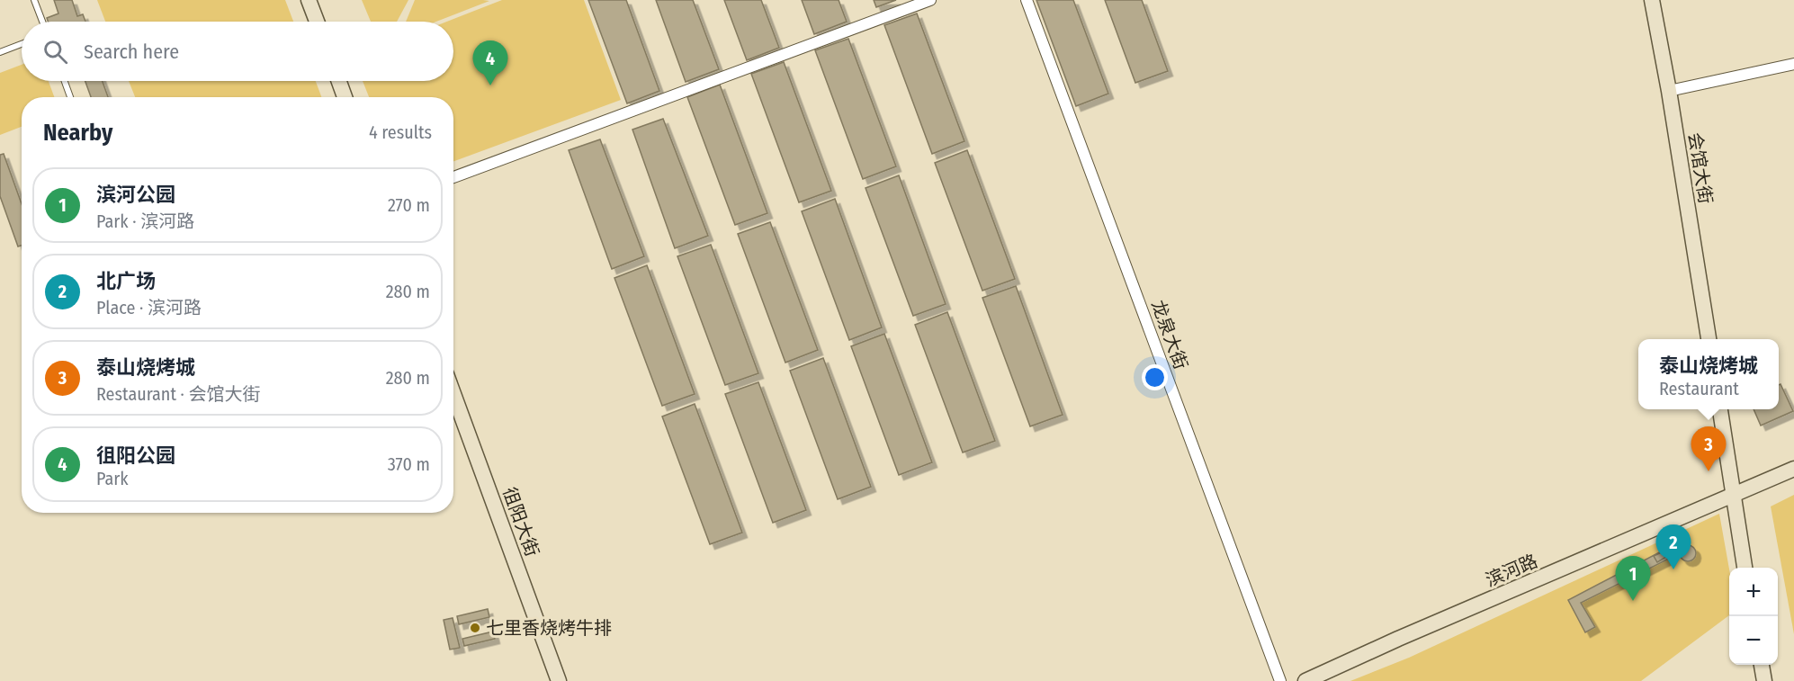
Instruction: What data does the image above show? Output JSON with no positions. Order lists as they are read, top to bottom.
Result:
{
  "streets": {
    "street": [
      "会馆大街",
      "龙泉大街",
      "徂阳大街",
      "滨河路"
    ]
  },
  "places": ["七里香烧烤牛排"],
  "page": {
    "search": "Search here",
    "pins": [
      "4",
      "3",
      "2",
      "1"
    ],
    "heading": ["Nearby", "4 results"],
    "list": [
      {
        "mark": "1",
        "name": "滨河公园",
        "note": "Park · 滨河路",
        "value": "270 m"
      },
      {
        "mark": "2",
        "name": "北广场",
        "note": "Place · 滨河路",
        "value": "280 m"
      },
      {
        "mark": "3",
        "name": "泰山烧烤城",
        "note": "Restaurant · 会馆大街",
        "value": "280 m"
      },
      {
        "mark": "4",
        "name": "徂阳公园",
        "note": "Park",
        "value": "370 m"
      }
    ],
    "popup": ["泰山烧烤城", "Restaurant"],
    "map_buttons": ["+", "−"]
  }
}
